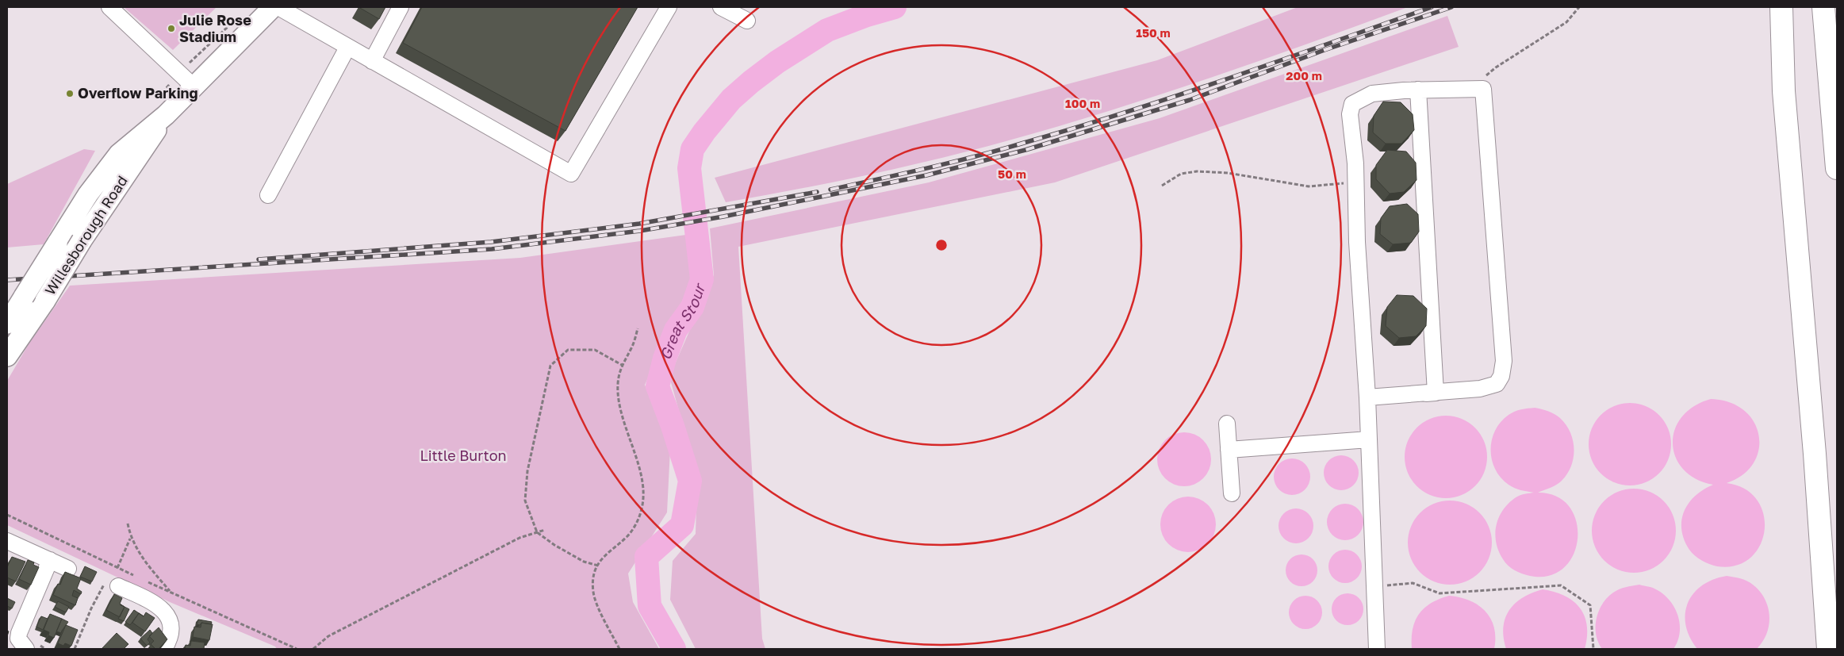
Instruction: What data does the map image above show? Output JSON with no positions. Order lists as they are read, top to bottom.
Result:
{
  "streets": {
    "main road": ["Willesborough Road"]
  },
  "water": ["Great Stour"],
  "parks": ["Little Burton"],
  "places": ["Julie Rose Stadium", "Overflow Parking"],
  "rings": [
    "150 m",
    "200 m",
    "100 m",
    "50 m"
  ]
}
